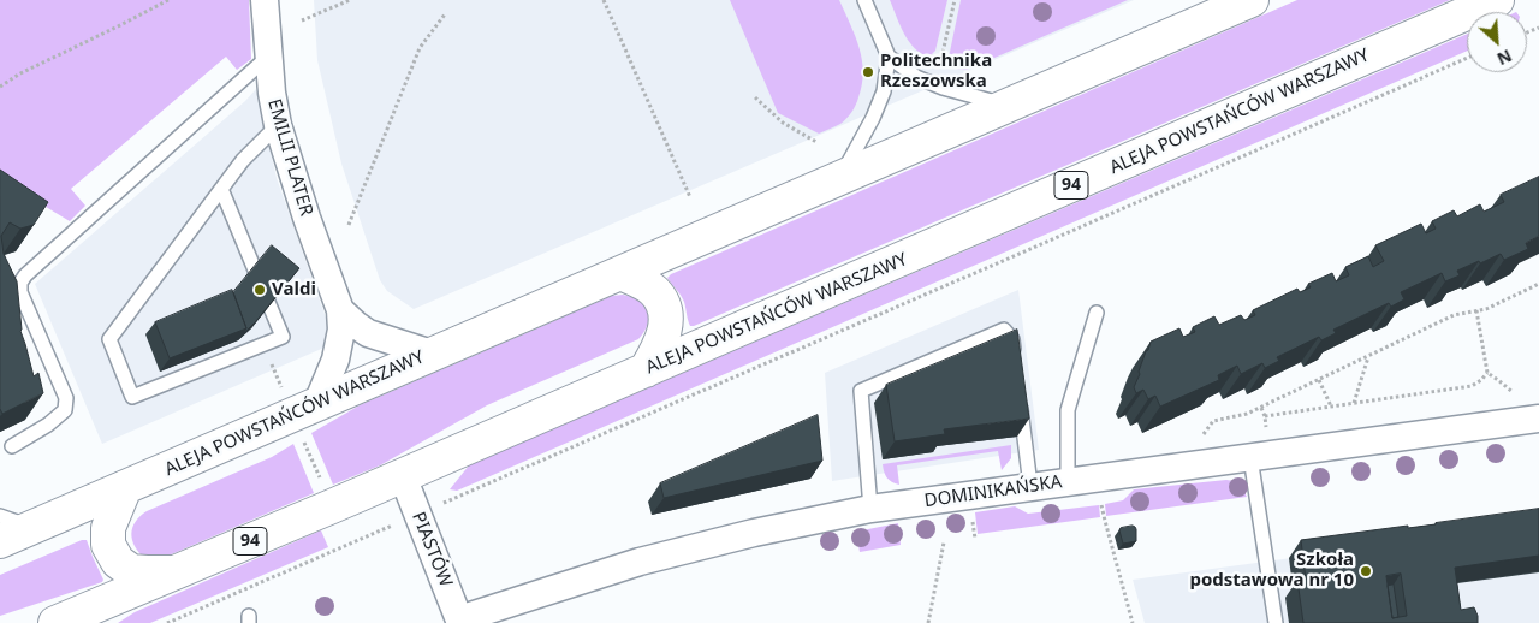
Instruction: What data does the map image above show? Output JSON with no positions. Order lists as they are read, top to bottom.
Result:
{
  "streets": {
    "main road": ["ALEJA POWSTAŃCÓW WARSZAWY", "94"],
    "street": ["EMILII PLATER", "DOMINIKAŃSKA", "PIASTÓW"]
  },
  "crossings": [
    ["ALEJA POWSTAŃCÓW WARSZAWY", "EMILII PLATER"],
    ["ALEJA POWSTAŃCÓW WARSZAWY", "PIASTÓW"],
    ["DOMINIKAŃSKA", "PIASTÓW"]
  ],
  "places": ["Politechnika Rzeszowska", "Valdi", "Szkoła podstawowa nr 10"],
  "north": "bottom right"
}
